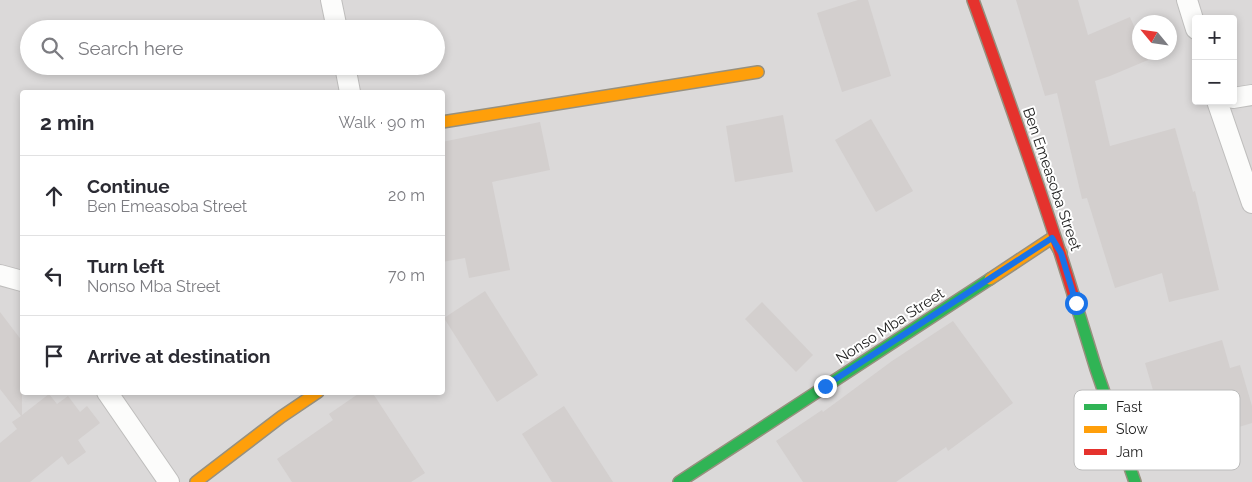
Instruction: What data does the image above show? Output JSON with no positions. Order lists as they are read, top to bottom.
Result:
{
  "streets": {
    "street": ["Ben Emeasoba Street", "Nonso Mba Street"]
  },
  "crossings": [
    ["Ben Emeasoba Street", "Nonso Mba Street"]
  ],
  "legend": ["Fast", "Slow", "Jam"],
  "north": "top left",
  "page": {
    "map_buttons": ["+", "−"],
    "search": "Search here",
    "heading": ["2 min", "Walk · 90 m"],
    "list": [
      ["Continue", "Ben Emeasoba Street", "20 m"],
      ["Turn left", "Nonso Mba Street", "70 m"],
      "Arrive at destination"
    ]
  }
}
